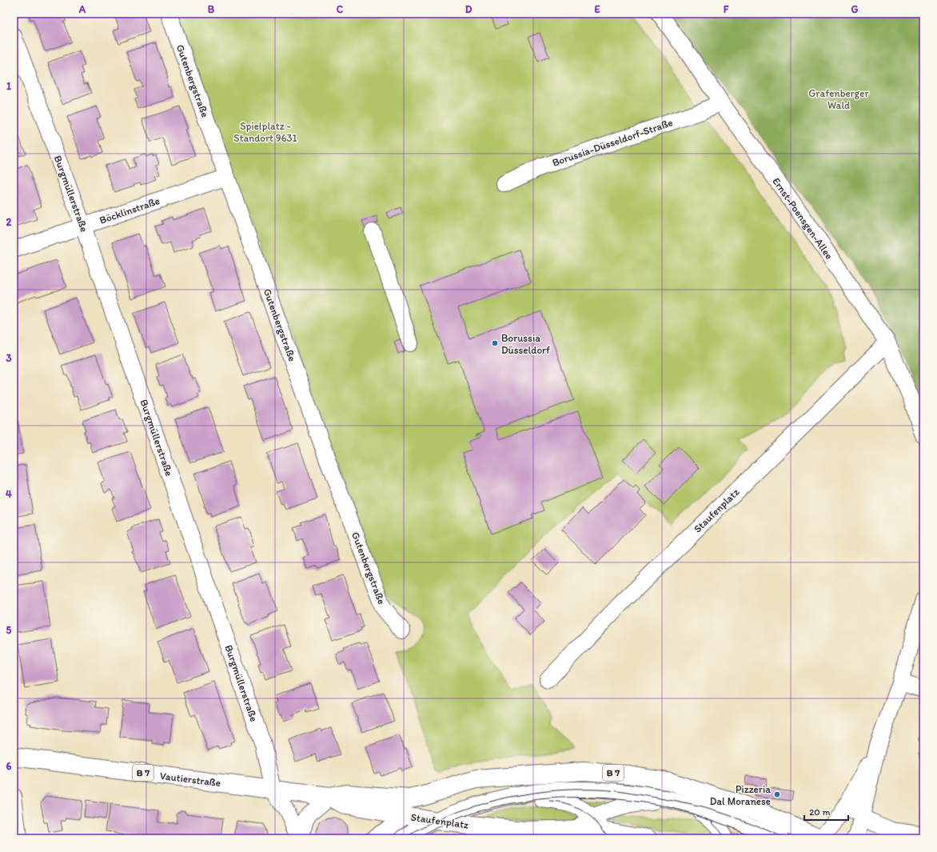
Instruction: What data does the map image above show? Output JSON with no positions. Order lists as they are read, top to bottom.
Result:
{
  "streets": {
    "main road": ["Staufenplatz", "B 7", "Vautierstraße"],
    "street": [
      "Gutenbergstraße",
      "Borussia-Düsseldorf-Straße",
      "Burgmüllerstraße",
      "Böcklinstraße",
      "Ernst-Poensgen-Allee"
    ]
  },
  "crossings": [
    ["Gutenbergstraße", "Böcklinstraße"],
    ["Borussia-Düsseldorf-Straße", "Ernst-Poensgen-Allee"],
    ["Burgmüllerstraße", "Böcklinstraße"],
    ["Burgmüllerstraße", "Vautierstraße"],
    ["Ernst-Poensgen-Allee", "Staufenplatz"],
    ["Staufenplatz", "Vautierstraße"]
  ],
  "parks": ["Grafenberger Wald", "Spielplatz - Standort 9631"],
  "places": ["Borussia Düsseldorf", "Pizzeria Dal Moranese"],
  "scale_bar": "20 m",
  "grid": {
    "columns": [
      "A",
      "B",
      "C",
      "D",
      "E",
      "F",
      "G"
    ],
    "rows": [
      "1",
      "2",
      "3",
      "4",
      "5",
      "6"
    ]
  }
}
